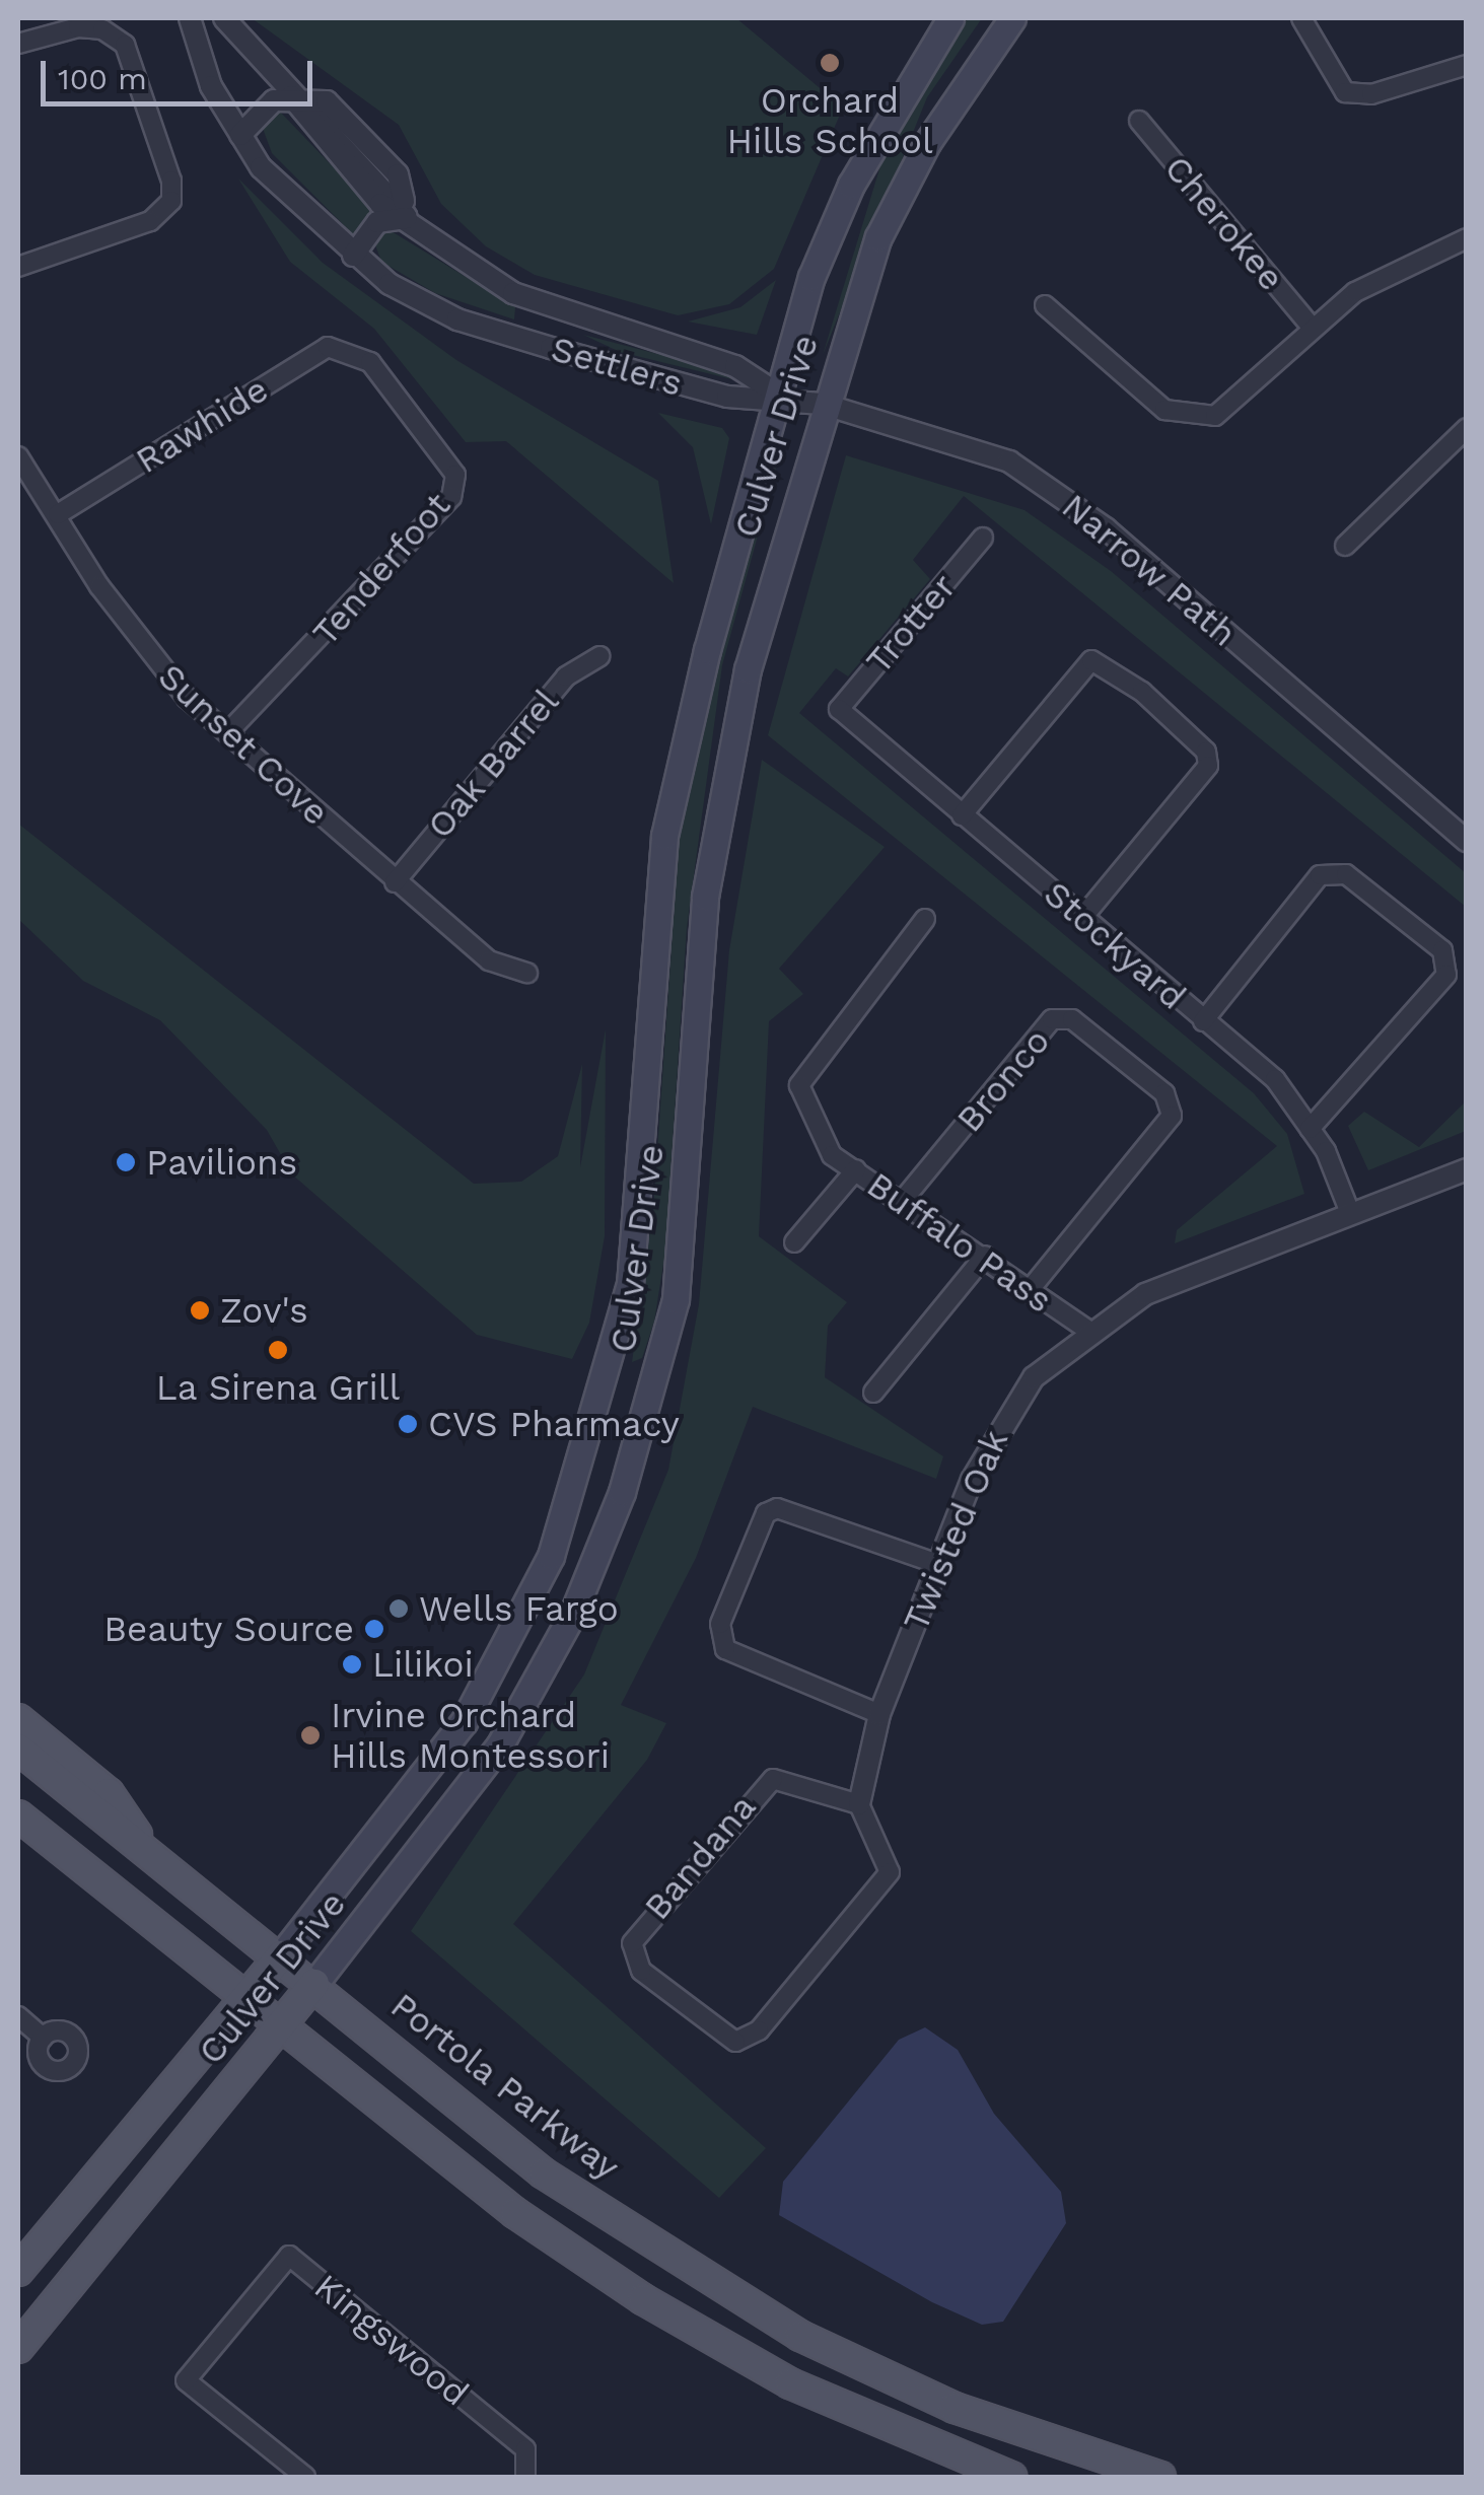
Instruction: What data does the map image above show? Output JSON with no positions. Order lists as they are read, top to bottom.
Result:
{
  "streets": {
    "main road": ["Culver Drive", "Portola Parkway"],
    "street": [
      "Cherokee",
      "Settlers",
      "Rawhide",
      "Tenderfoot",
      "Narrow Path",
      "Trotter",
      "Sunset Cove",
      "Oak Barrel",
      "Stockyard",
      "Bronco",
      "Buffalo Pass",
      "Twisted Oak",
      "Bandana",
      "Kingswood"
    ]
  },
  "crossings": [
    ["Settlers", "Culver Drive"],
    ["Settlers", "Narrow Path"],
    ["Rawhide", "Tenderfoot"],
    ["Rawhide", "Sunset Cove"],
    ["Culver Drive", "Narrow Path"],
    ["Culver Drive", "Portola Parkway"],
    ["Tenderfoot", "Sunset Cove"],
    ["Trotter", "Stockyard"],
    ["Sunset Cove", "Oak Barrel"],
    ["Stockyard", "Twisted Oak"],
    ["Bronco", "Buffalo Pass"],
    ["Buffalo Pass", "Twisted Oak"],
    ["Twisted Oak", "Bandana"]
  ],
  "places": [
    "Orchard Hills School",
    "Pavilions",
    "Zov's",
    "La Sirena Grill",
    "CVS Pharmacy",
    "Wells Fargo",
    "Beauty Source",
    "Lilikoi",
    "Irvine Orchard Hills Montessori"
  ],
  "scale_bar": "100 m"
}
